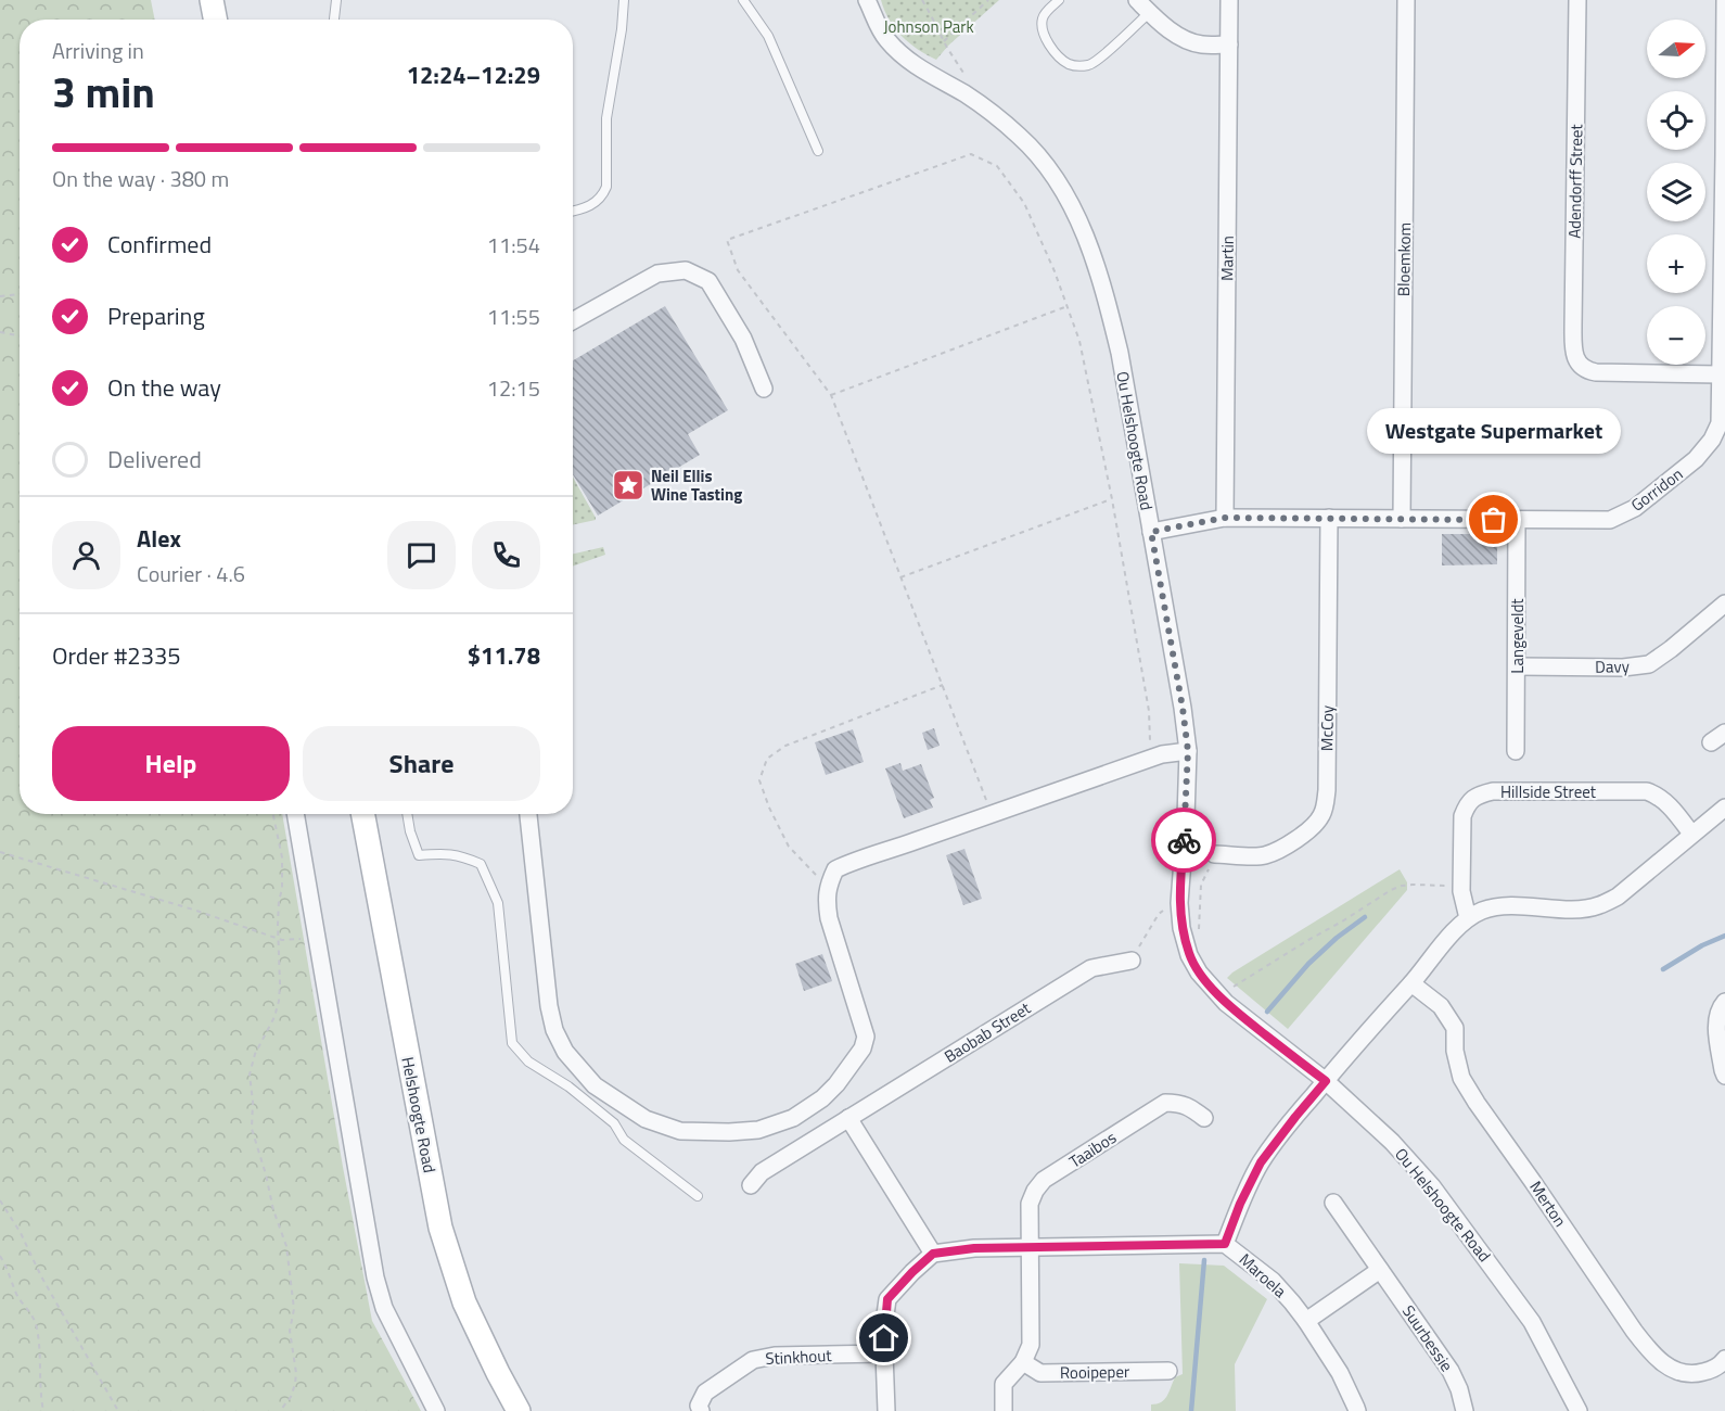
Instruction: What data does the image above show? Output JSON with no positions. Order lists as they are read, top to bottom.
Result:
{
  "streets": {
    "main road": ["Helshoogte Road"],
    "street": [
      "Adendorff Street",
      "Martin",
      "Bloemkom",
      "Ou Helshoogte Road",
      "Gorridon",
      "Langeveldt",
      "Davy",
      "McCoy",
      "Hillside Street",
      "Baobab Street",
      "Taaibos",
      "Merton",
      "Maroela",
      "Suurbessie",
      "Stinkhout",
      "Rooipeper"
    ]
  },
  "crossings": [
    ["Adendorff Street", "Gorridon"],
    ["Martin", "Gorridon"],
    ["Bloemkom", "Gorridon"],
    ["Ou Helshoogte Road", "Gorridon"],
    ["Gorridon", "Langeveldt"],
    ["Gorridon", "McCoy"],
    ["Langeveldt", "Davy"],
    ["Taaibos", "Maroela"],
    ["Taaibos", "Rooipeper"]
  ],
  "parks": ["Johnson Park"],
  "places": {
    "place": ["Neil Ellis Wine Tasting"],
    "other": ["Westgate Supermarket"]
  },
  "north": "right",
  "page": {
    "map_buttons": ["+", "−"],
    "heading": ["3 min", "Arriving in", "12:24–12:29"],
    "panel": [
      "Alex",
      "Courier · 4.6",
      "Order #2335",
      "$11.78"
    ],
    "bar": "On the way · 380 m",
    "list": [
      ["Confirmed", "11:54"],
      ["Preparing", "11:55"],
      ["On the way", "12:15"],
      "Delivered"
    ],
    "bubble": "Westgate Supermarket",
    "buttons": ["Help", "Share"]
  }
}
